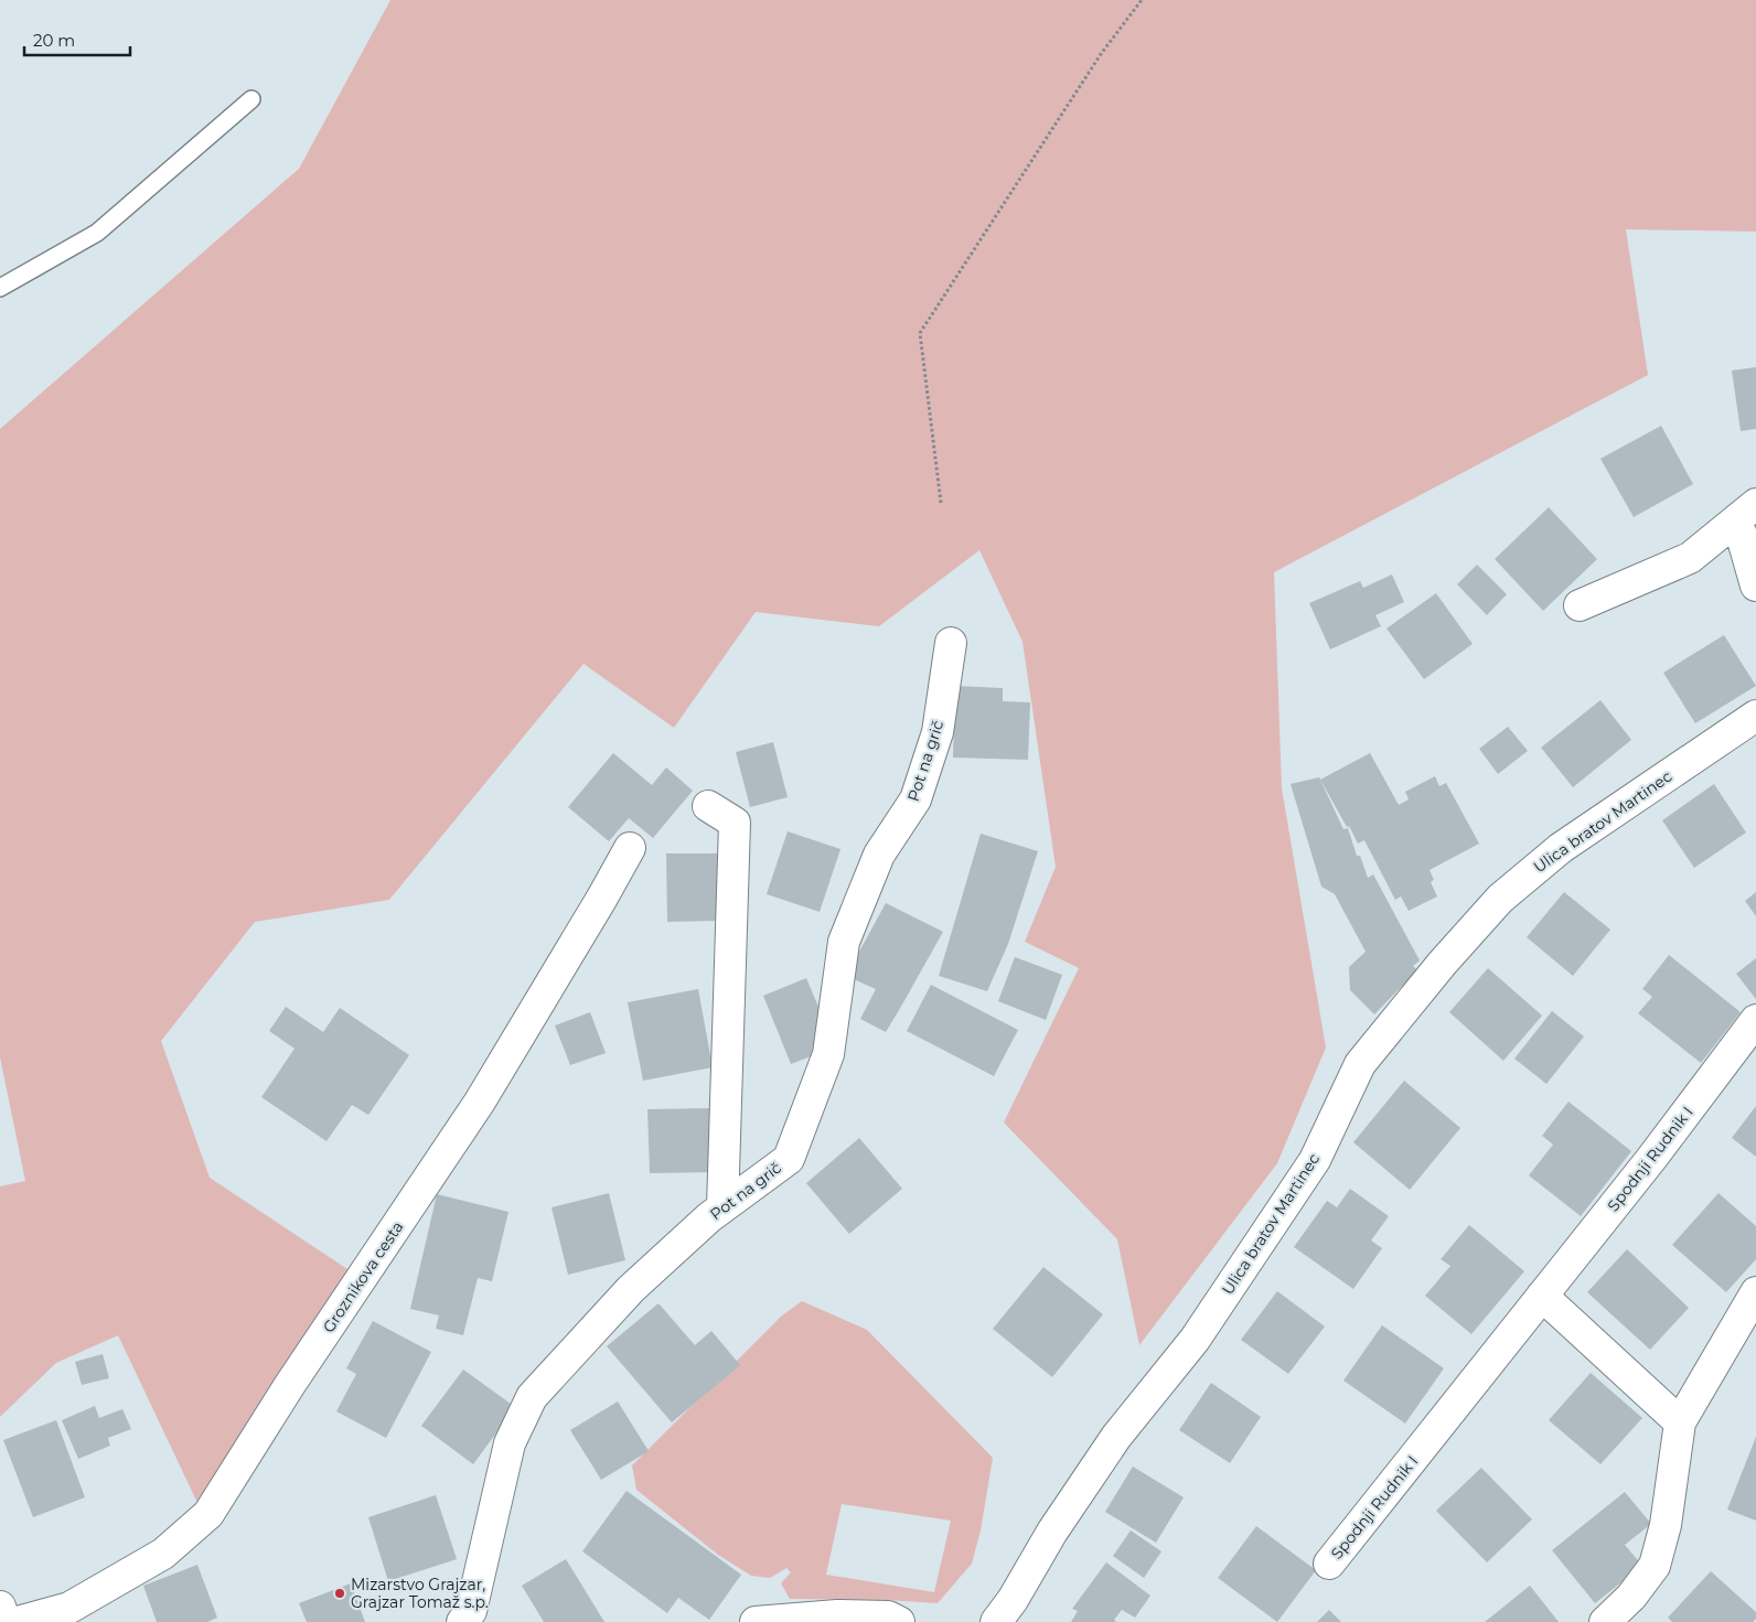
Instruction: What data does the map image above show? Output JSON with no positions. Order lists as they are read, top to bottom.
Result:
{
  "streets": {
    "street": [
      "Pot na grič",
      "Ulica bratov Martinec",
      "Spodnji Rudnik I",
      "Groznikova cesta"
    ]
  },
  "places": ["Mizarstvo Grajzar, Grajzar Tomaž s.p."],
  "scale_bar": "20 m"
}
